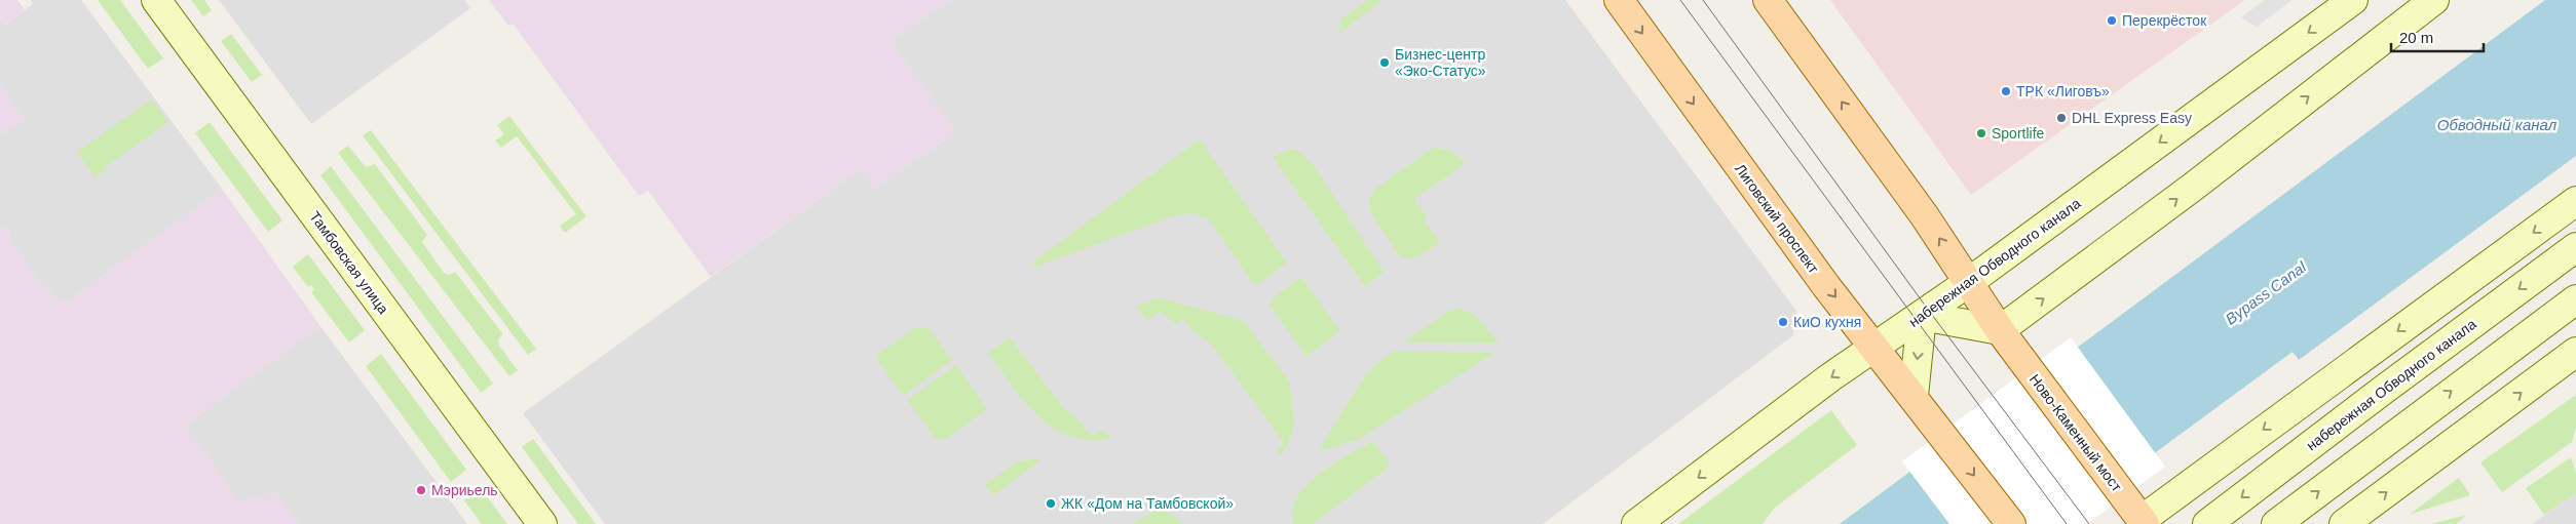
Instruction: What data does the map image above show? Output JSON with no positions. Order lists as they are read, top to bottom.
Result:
{
  "streets": {
    "main road": [
      "Лиговский проспект",
      "Тамбовская улица",
      "набережная Обводного канала",
      "Ново-Каменный мост"
    ]
  },
  "crossings": [
    ["Лиговский проспект", "набережная Обводного канала"]
  ],
  "water": ["Обводный канал", "Bypass Canal"],
  "places": [
    "Перекрёсток",
    "Бизнес-центр «Эко-Статус»",
    "ТРК «Лиговъ»",
    "DHL Express Easy",
    "Sportlife",
    "КиО кухня",
    "Мэриьель",
    "ЖК «Дом на Тамбовской»"
  ],
  "scale_bar": "20 m"
}
